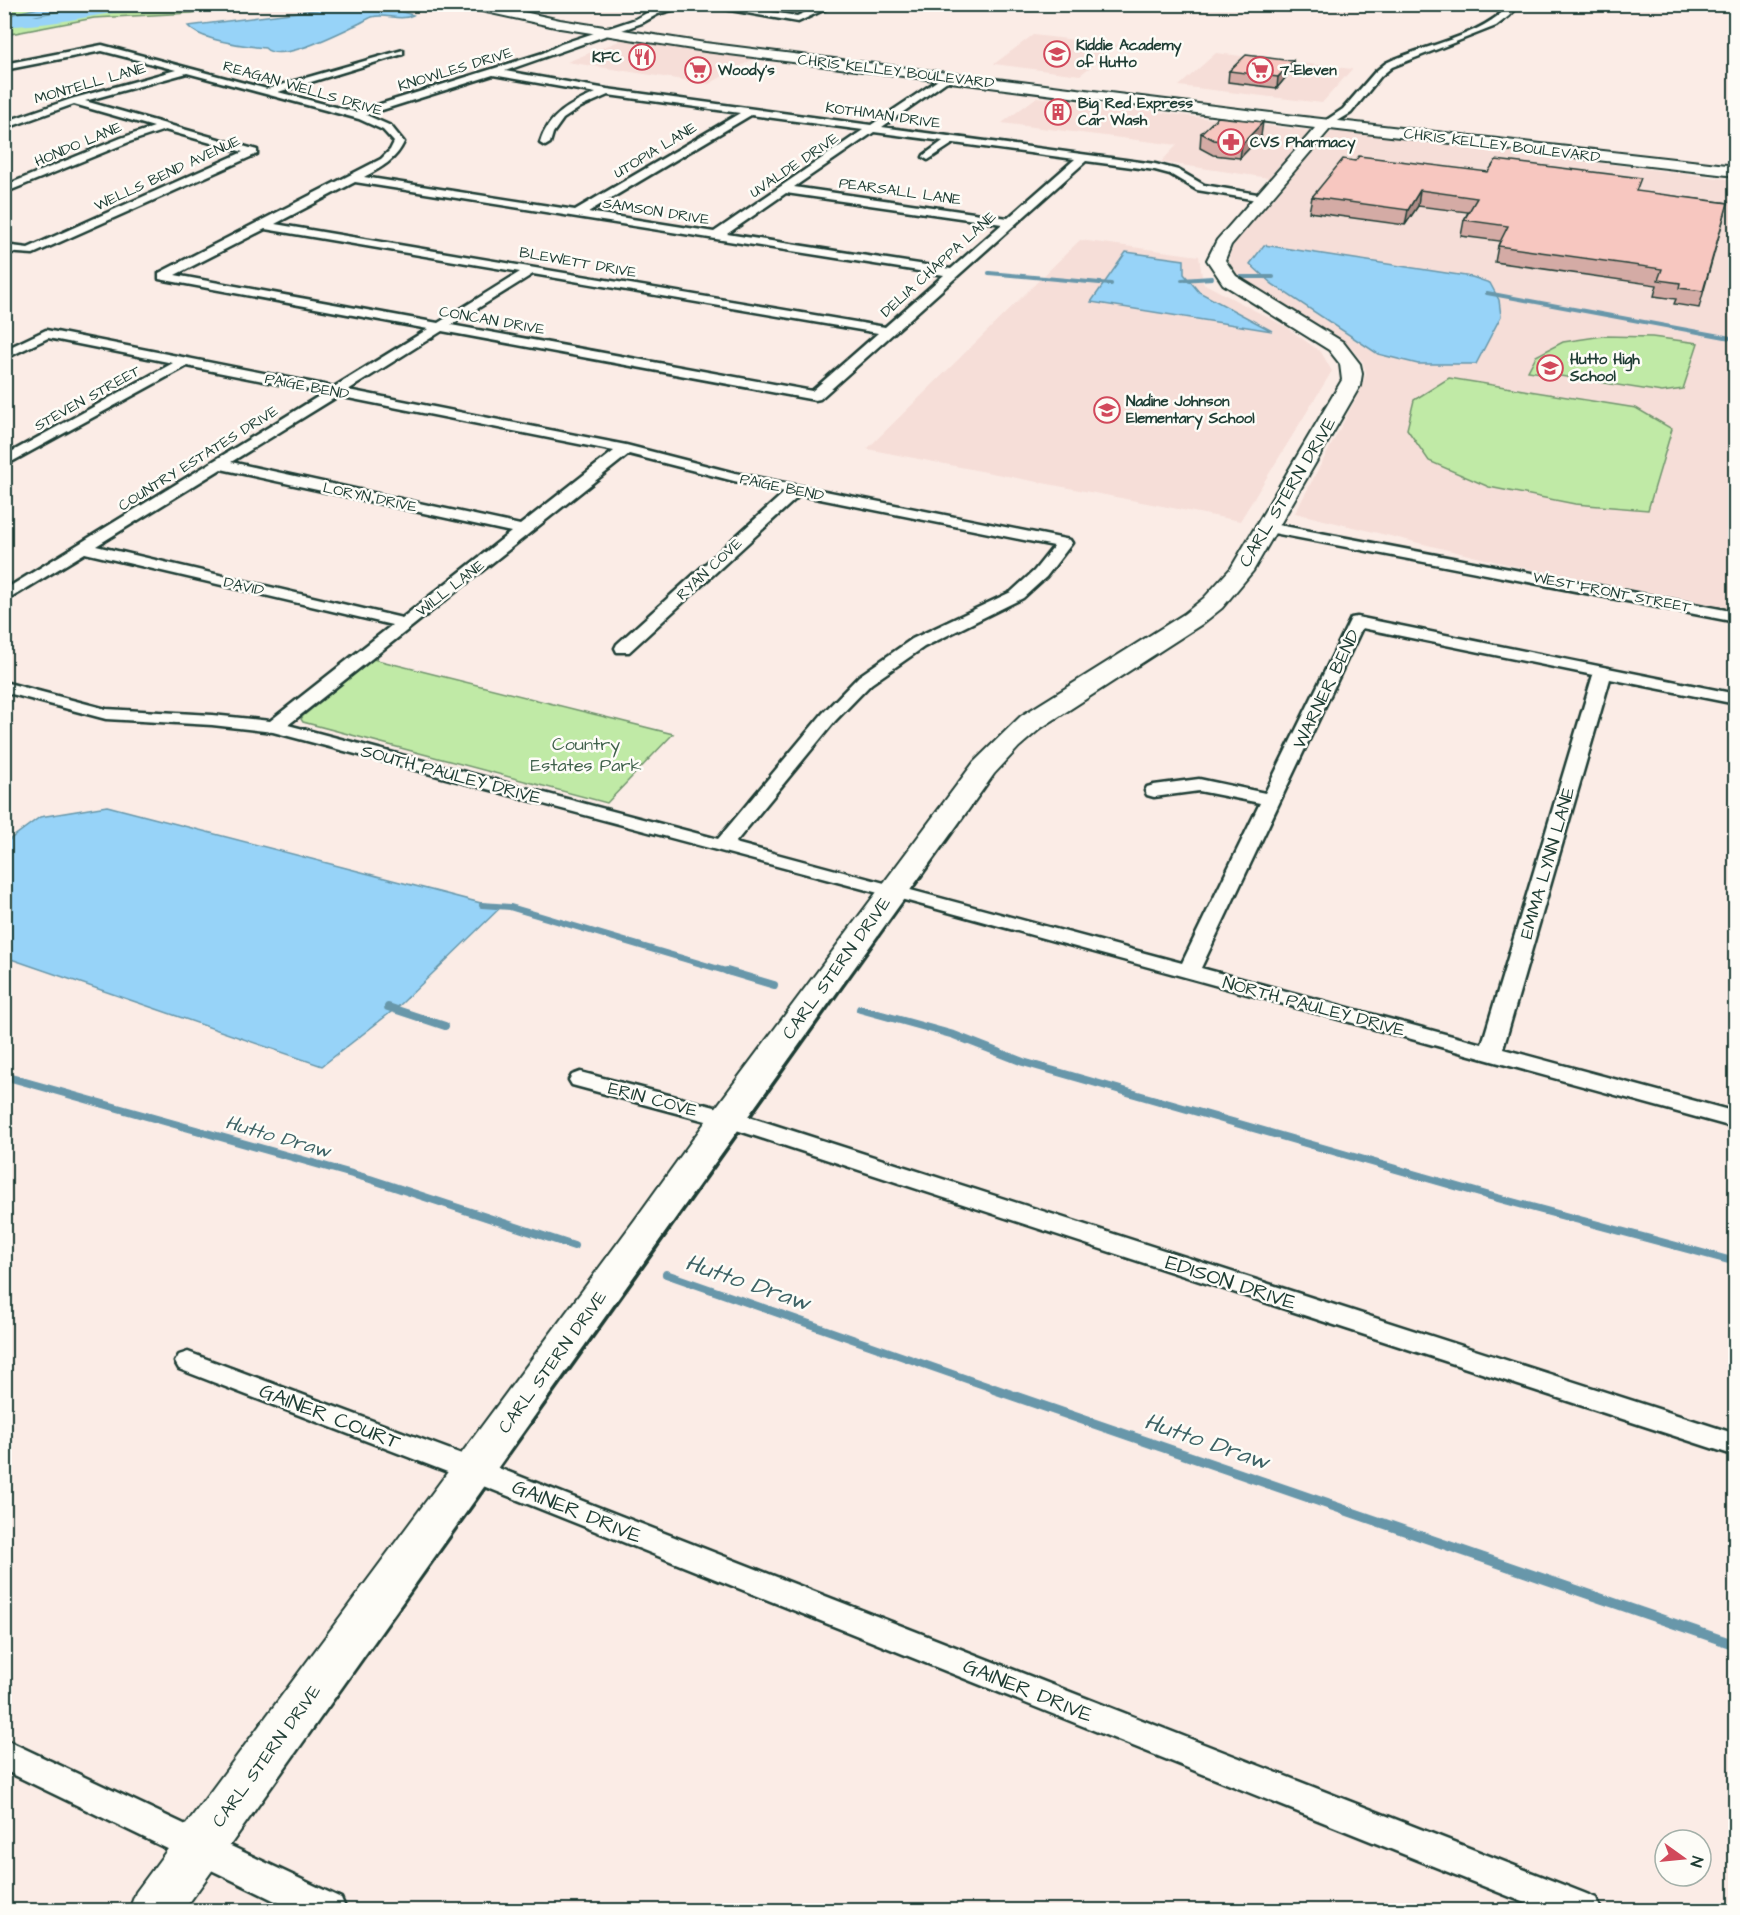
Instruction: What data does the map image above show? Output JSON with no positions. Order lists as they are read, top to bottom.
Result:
{
  "streets": {
    "main road": ["CHRIS KELLEY BOULEVARD", "CARL STERN DRIVE"],
    "street": [
      "KNOWLES DRIVE",
      "MONTELL LANE",
      "REAGAN WELLS DRIVE",
      "KOTHMAN DRIVE",
      "HONDO LANE",
      "UTOPIA LANE",
      "UVALDE DRIVE",
      "WELLS BEND AVENUE",
      "PEARSALL LANE",
      "SAMSON DRIVE",
      "BLEWETT DRIVE",
      "DELIA CHAPPA LANE",
      "CONCAN DRIVE",
      "PAIGE BEND",
      "STEVEN STREET",
      "COUNTRY ESTATES DRIVE",
      "LORYN DRIVE",
      "RYAN COVE",
      "DAVID",
      "WILL LANE",
      "WEST FRONT STREET",
      "WARNER BEND",
      "SOUTH PAULEY DRIVE",
      "EMMA LYNN LANE",
      "NORTH PAULEY DRIVE",
      "ERIN COVE",
      "EDISON DRIVE",
      "GAINER COURT",
      "GAINER DRIVE"
    ]
  },
  "crossings": [
    ["KNOWLES DRIVE", "CHRIS KELLEY BOULEVARD"],
    ["KNOWLES DRIVE", "REAGAN WELLS DRIVE"],
    ["KNOWLES DRIVE", "KOTHMAN DRIVE"],
    ["CHRIS KELLEY BOULEVARD", "UVALDE DRIVE"],
    ["CHRIS KELLEY BOULEVARD", "CARL STERN DRIVE"],
    ["MONTELL LANE", "REAGAN WELLS DRIVE"],
    ["MONTELL LANE", "WELLS BEND AVENUE"],
    ["REAGAN WELLS DRIVE", "SAMSON DRIVE"],
    ["REAGAN WELLS DRIVE", "BLEWETT DRIVE"],
    ["REAGAN WELLS DRIVE", "CONCAN DRIVE"],
    ["KOTHMAN DRIVE", "UTOPIA LANE"],
    ["KOTHMAN DRIVE", "UVALDE DRIVE"],
    ["KOTHMAN DRIVE", "DELIA CHAPPA LANE"],
    ["KOTHMAN DRIVE", "CARL STERN DRIVE"],
    ["HONDO LANE", "WELLS BEND AVENUE"],
    ["UTOPIA LANE", "SAMSON DRIVE"],
    ["UVALDE DRIVE", "PEARSALL LANE"],
    ["UVALDE DRIVE", "SAMSON DRIVE"],
    ["PEARSALL LANE", "DELIA CHAPPA LANE"],
    ["SAMSON DRIVE", "DELIA CHAPPA LANE"],
    ["BLEWETT DRIVE", "DELIA CHAPPA LANE"],
    ["BLEWETT DRIVE", "COUNTRY ESTATES DRIVE"],
    ["DELIA CHAPPA LANE", "CONCAN DRIVE"],
    ["CONCAN DRIVE", "COUNTRY ESTATES DRIVE"],
    ["PAIGE BEND", "STEVEN STREET"],
    ["PAIGE BEND", "COUNTRY ESTATES DRIVE"],
    ["PAIGE BEND", "RYAN COVE"],
    ["PAIGE BEND", "WILL LANE"],
    ["PAIGE BEND", "SOUTH PAULEY DRIVE"],
    ["COUNTRY ESTATES DRIVE", "LORYN DRIVE"],
    ["COUNTRY ESTATES DRIVE", "DAVID"],
    ["CARL STERN DRIVE", "WEST FRONT STREET"],
    ["CARL STERN DRIVE", "SOUTH PAULEY DRIVE"],
    ["CARL STERN DRIVE", "NORTH PAULEY DRIVE"],
    ["CARL STERN DRIVE", "ERIN COVE"],
    ["CARL STERN DRIVE", "EDISON DRIVE"],
    ["CARL STERN DRIVE", "GAINER COURT"],
    ["CARL STERN DRIVE", "GAINER DRIVE"],
    ["LORYN DRIVE", "WILL LANE"],
    ["DAVID", "WILL LANE"],
    ["WILL LANE", "SOUTH PAULEY DRIVE"],
    ["WARNER BEND", "EMMA LYNN LANE"],
    ["WARNER BEND", "NORTH PAULEY DRIVE"],
    ["SOUTH PAULEY DRIVE", "NORTH PAULEY DRIVE"],
    ["EMMA LYNN LANE", "NORTH PAULEY DRIVE"],
    ["ERIN COVE", "EDISON DRIVE"],
    ["GAINER COURT", "GAINER DRIVE"]
  ],
  "water": ["Hutto Draw"],
  "parks": ["Country Estates Park"],
  "places": {
    "school or university": ["Kiddie Academy of Hutto", "Hutto High School", "Nadine Johnson Elementary School"],
    "restaurant": ["KFC"],
    "supermarket": ["Woody's", "7-Eleven"],
    "building": ["Big Red Express Car Wash"],
    "pharmacy": ["CVS Pharmacy"]
  },
  "north": "right"
}
